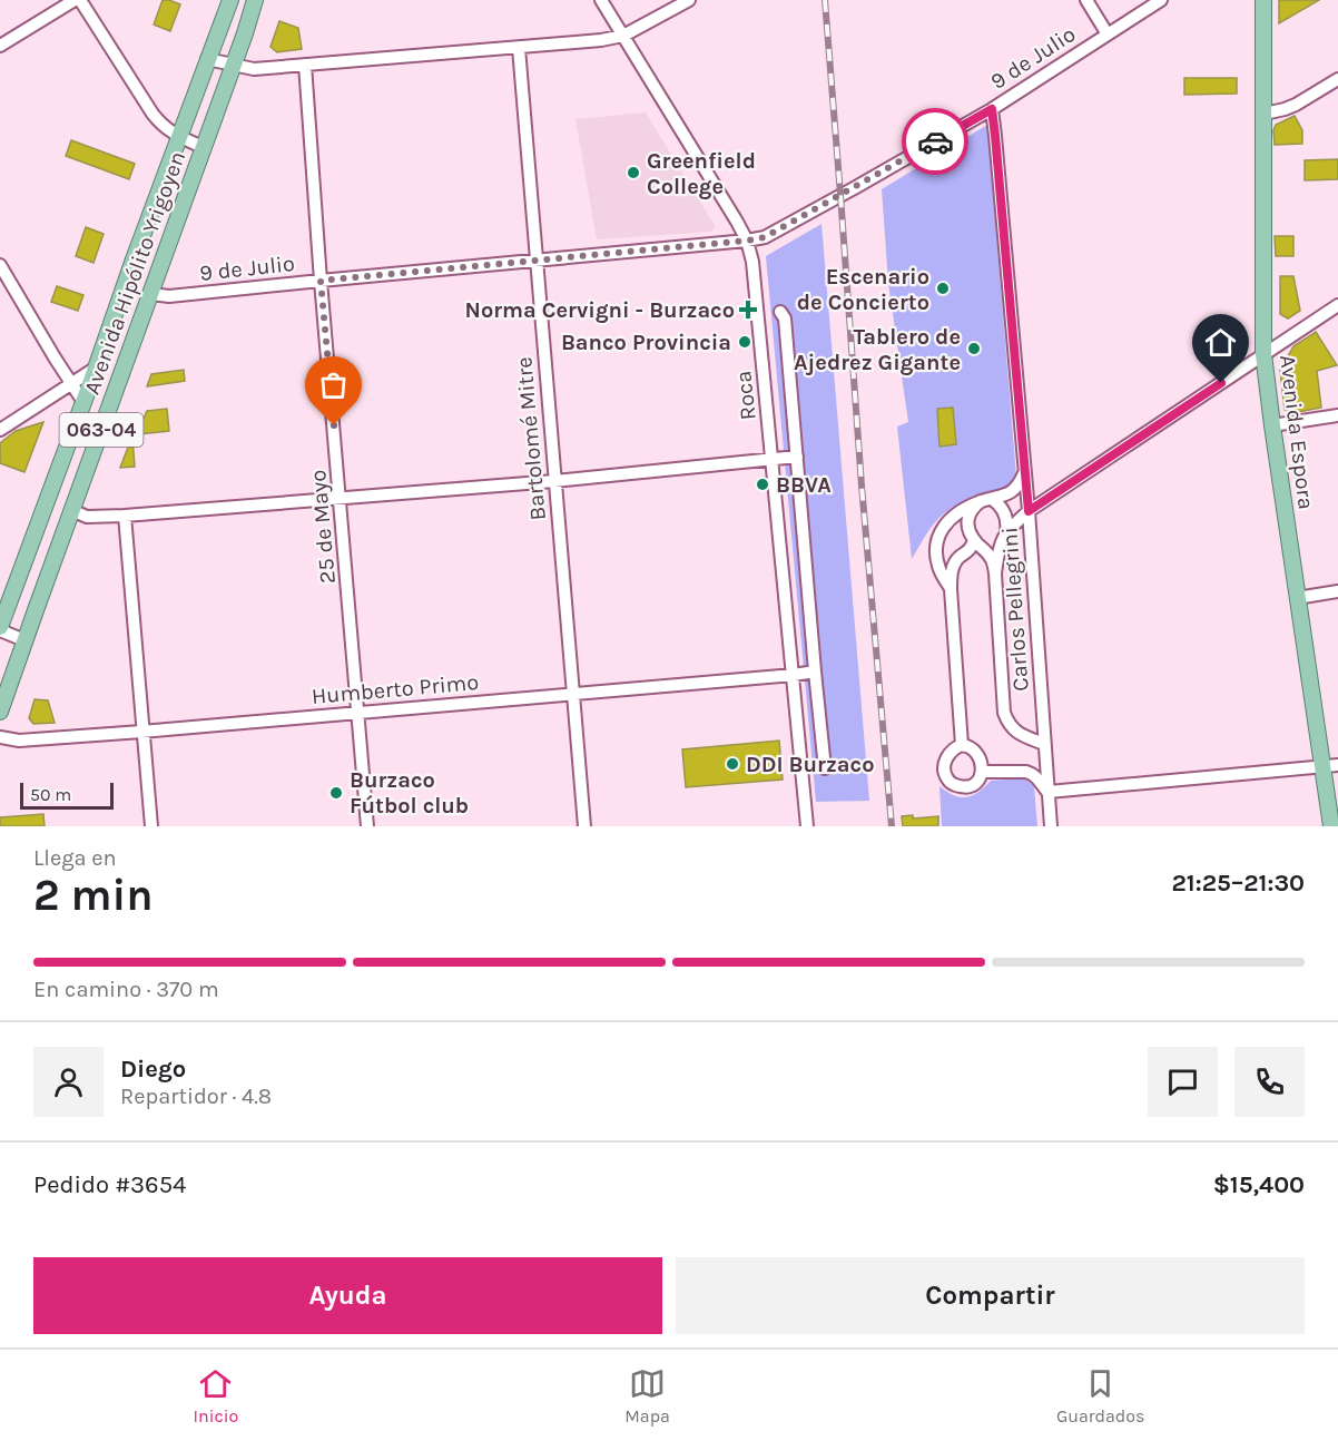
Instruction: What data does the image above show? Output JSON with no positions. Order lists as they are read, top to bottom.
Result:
{
  "streets": {
    "main road": ["Avenida Hipólito Yrigoyen", "063-04", "Avenida Espora"],
    "street": [
      "9 de Julio",
      "Roca",
      "Bartolomé Mitre",
      "25 de Mayo",
      "Carlos Pellegrini",
      "Humberto Primo"
    ]
  },
  "crossings": [
    ["9 de Julio", "Avenida Hipólito Yrigoyen"],
    ["9 de Julio", "Roca"],
    ["9 de Julio", "Bartolomé Mitre"],
    ["9 de Julio", "25 de Mayo"],
    ["9 de Julio", "Carlos Pellegrini"],
    ["Roca", "Humberto Primo"],
    ["Bartolomé Mitre", "Humberto Primo"],
    ["25 de Mayo", "Humberto Primo"]
  ],
  "places": {
    "other": [
      "Greenfield College",
      "Escenario de Concierto",
      "Banco Provincia",
      "Tablero de Ajedrez Gigante",
      "BBVA",
      "DDI Burzaco",
      "Burzaco Fútbol club"
    ],
    "health": ["Norma Cervigni - Burzaco"]
  },
  "scale_bar": "50 m",
  "page": {
    "scale": "50 m",
    "heading": ["2 min", "Llega en", "21:25–21:30"],
    "panel": [
      "Diego",
      "Repartidor · 4.8",
      "Pedido #3654",
      "$15,400"
    ],
    "bar": "En camino · 370 m",
    "buttons": ["Ayuda", "Compartir"],
    "tabs": ["Inicio", "Mapa", "Guardados"]
  }
}
